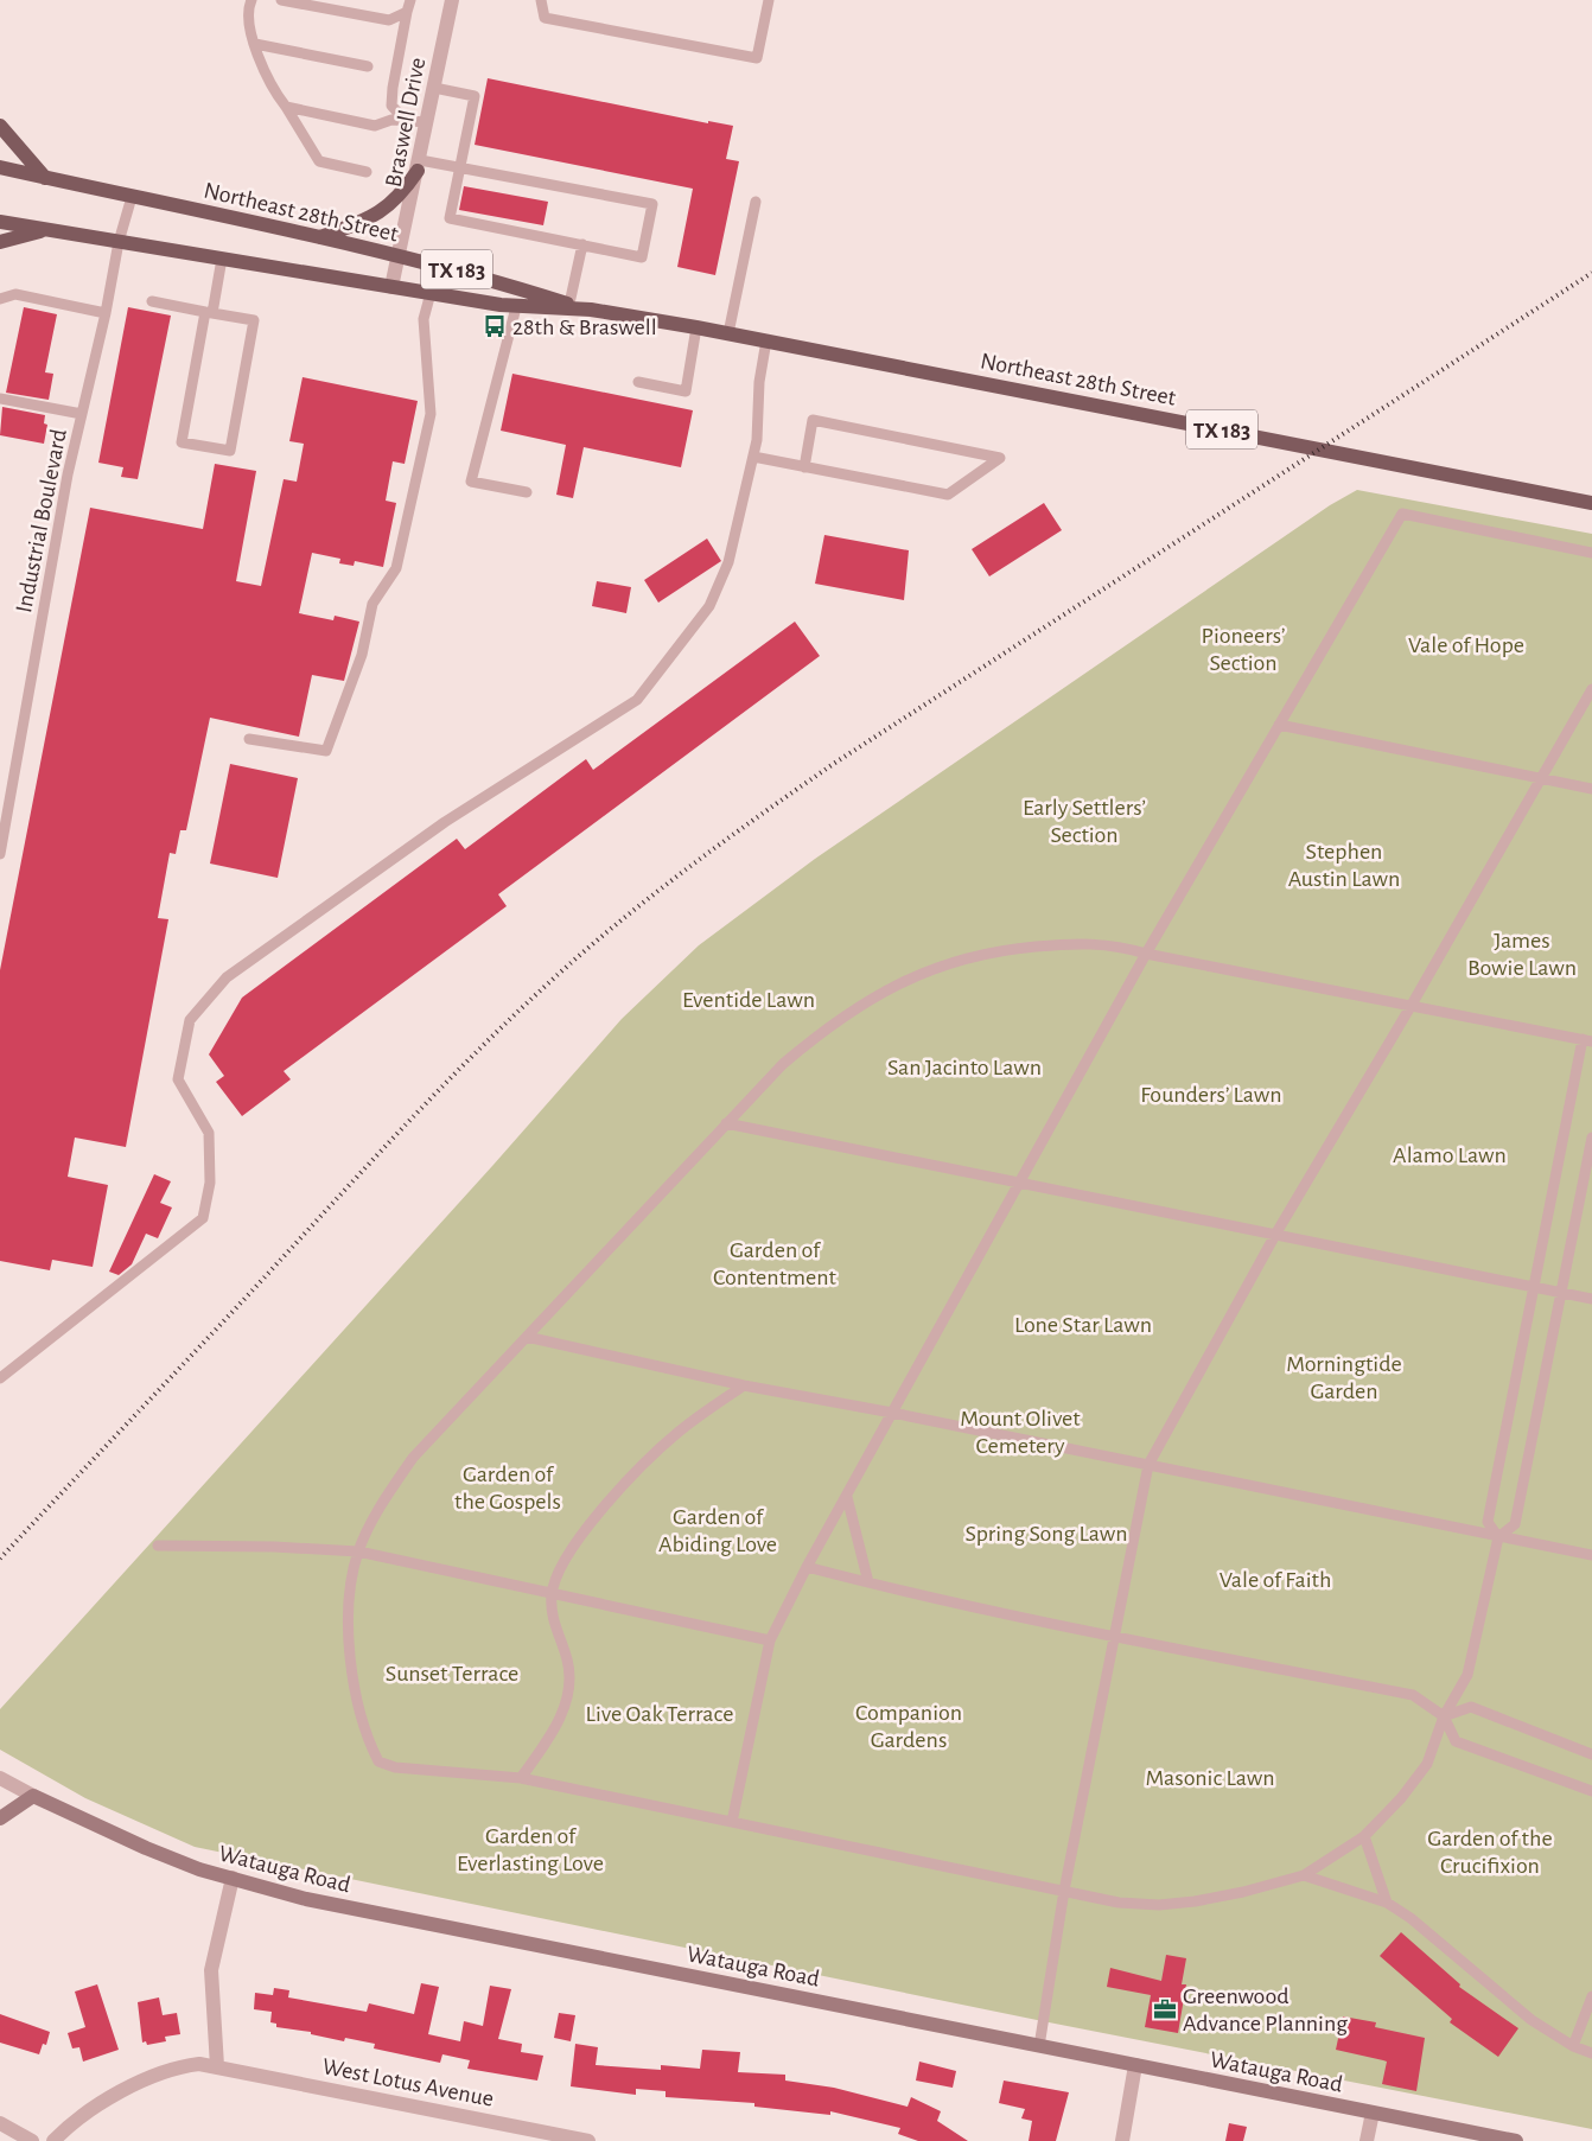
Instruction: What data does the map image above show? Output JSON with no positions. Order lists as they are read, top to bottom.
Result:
{
  "streets": {
    "main road": ["Northeast 28th Street", "TX 183"],
    "street": ["Braswell Drive", "Watauga Road", "West Lotus Avenue"],
    "lane": ["Industrial Boulevard"]
  },
  "crossings": [
    ["Braswell Drive", "Northeast 28th Street"],
    ["Northeast 28th Street", "Industrial Boulevard"]
  ],
  "parks": [
    "Pioneers’ Section",
    "Vale of Hope",
    "Early Settlers’ Section",
    "Stephen Austin Lawn",
    "James Bowie Lawn",
    "Eventide Lawn",
    "San Jacinto Lawn",
    "Founders’ Lawn",
    "Alamo Lawn",
    "Garden of Contentment",
    "Lone Star Lawn",
    "Morningtide Garden",
    "Mount Olivet Cemetery",
    "Garden of the Gospels",
    "Garden of Abiding Love",
    "Spring Song Lawn",
    "Vale of Faith",
    "Sunset Terrace",
    "Companion Gardens",
    "Live Oak Terrace",
    "Masonic Lawn",
    "Garden of Everlasting Love",
    "Garden of the Crucifixion"
  ],
  "places": {
    "bus stop": ["28th & Braswell"],
    "office": ["Greenwood Advance Planning"]
  }
}
